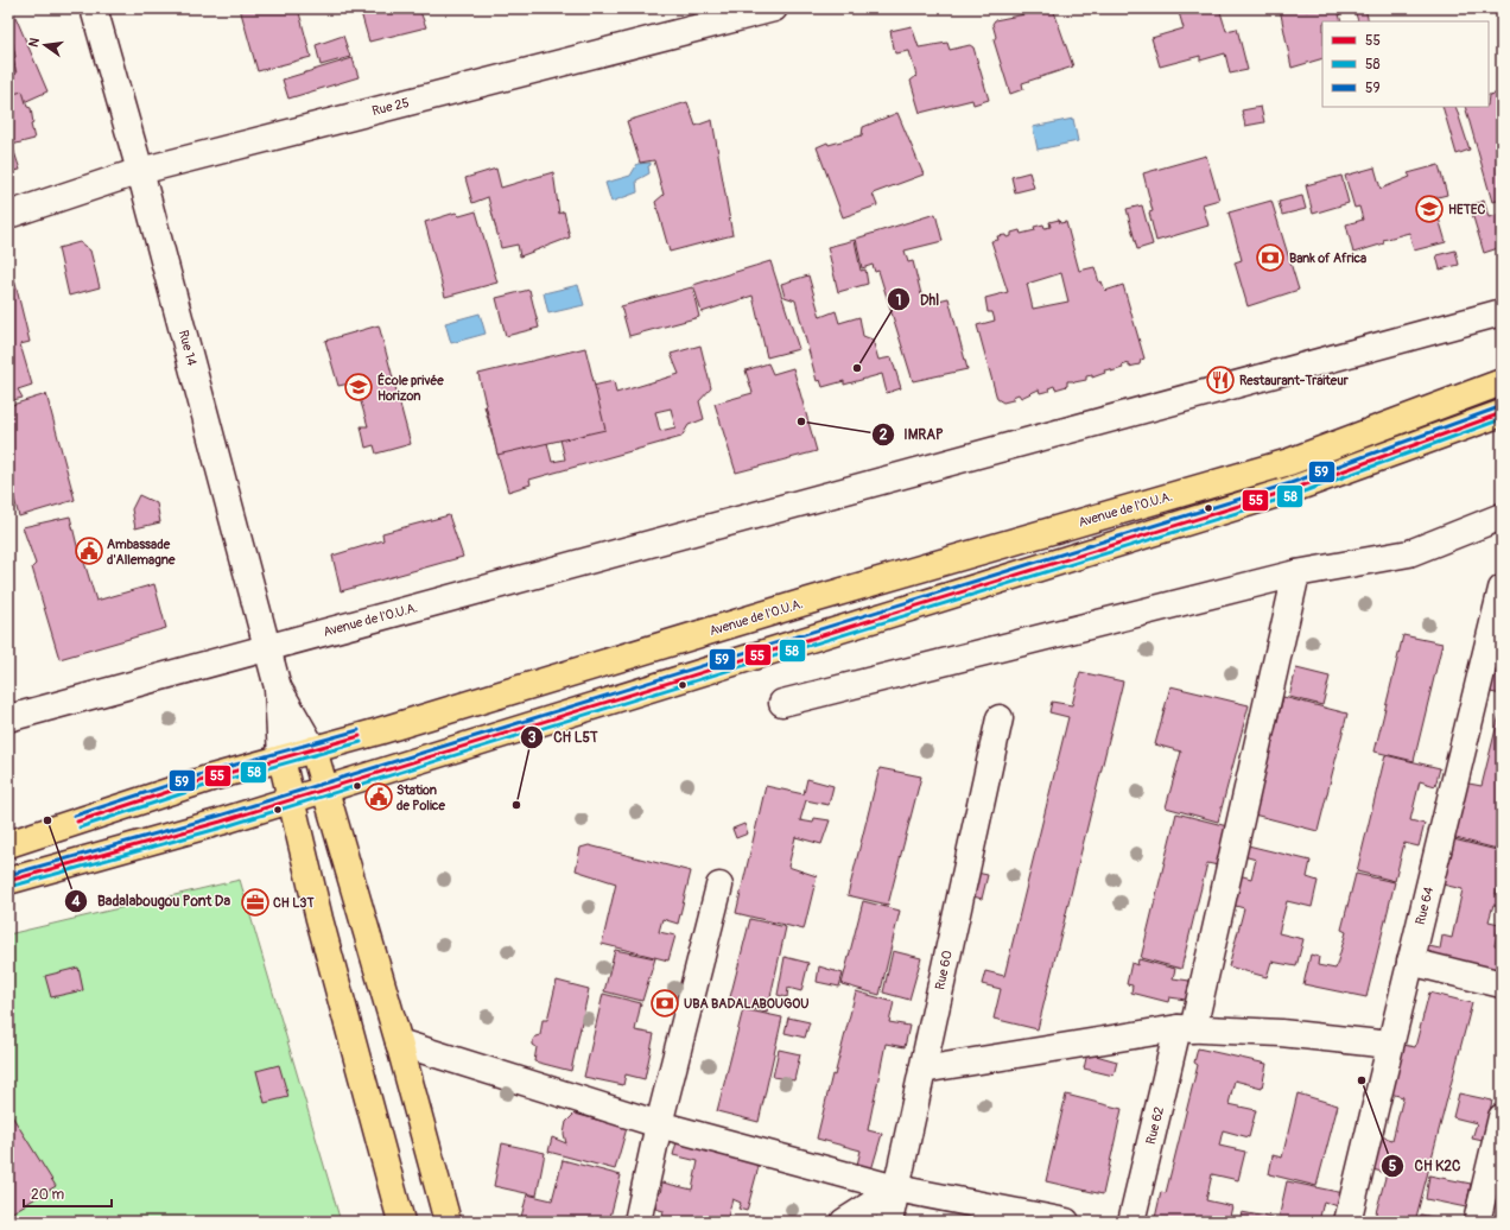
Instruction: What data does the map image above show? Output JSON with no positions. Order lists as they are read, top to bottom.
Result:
{
  "streets": {
    "main road": ["Avenue de l'O.U.A."],
    "street": [
      "Rue 25",
      "Rue 14",
      "Rue 64",
      "Rue 60",
      "Rue 62"
    ]
  },
  "crossings": [
    ["Rue 25", "Rue 14"],
    ["Rue 14", "Avenue de l'O.U.A."]
  ],
  "places": {
    "school or university": ["HETEC", "École privée Horizon"],
    "bank": ["Bank of Africa", "UBA BADALABOUGOU"],
    "other": [
      "Dhl",
      "IMRAP",
      "CH L5T",
      "Badalabougou Pont Da",
      "CH K2C"
    ],
    "restaurant": ["Restaurant-Traiteur"],
    "public building": ["Ambassade d'Allemagne", "Station de Police"],
    "office": ["CH L3T"]
  },
  "lines": ["transit line 59", "transit line 55", "transit line 58"],
  "legend": ["55", "58", "59"],
  "scale_bar": "20 m",
  "north": "left"
}
